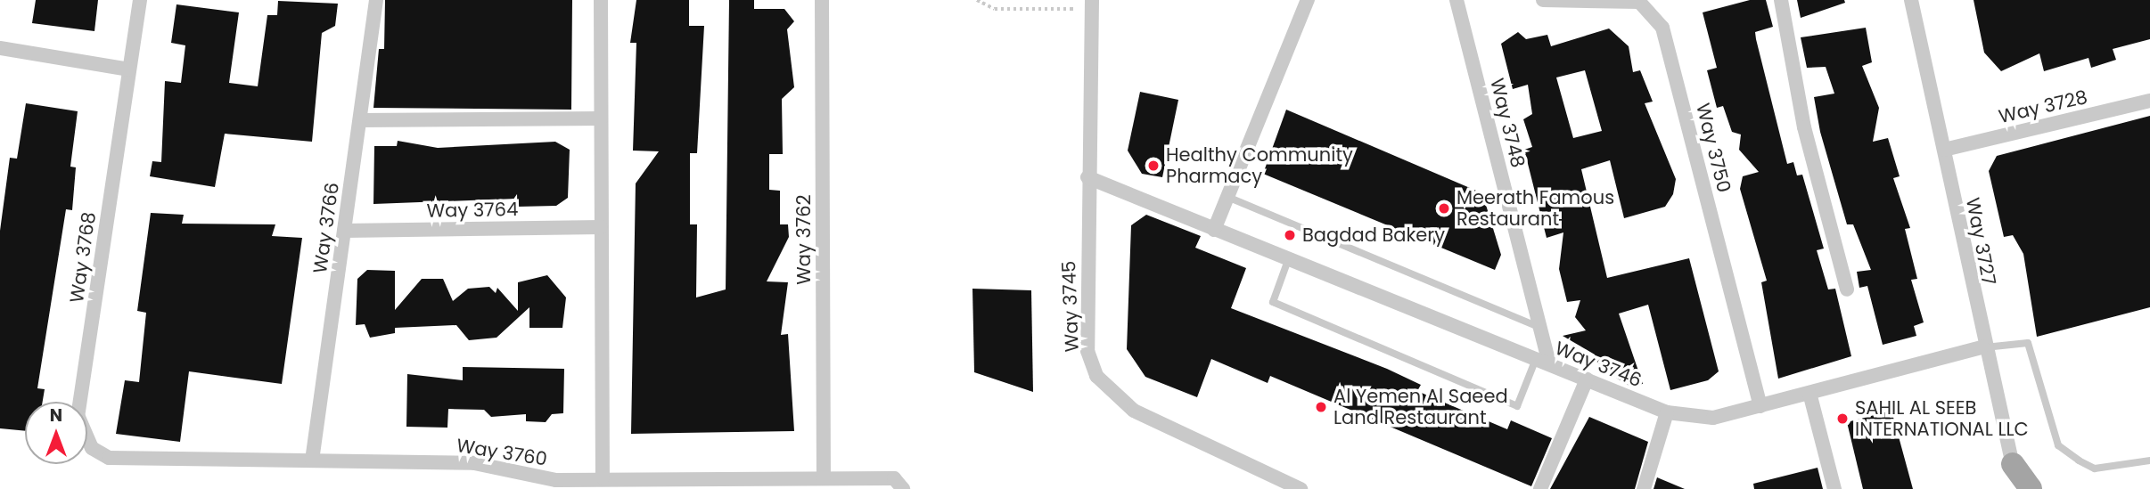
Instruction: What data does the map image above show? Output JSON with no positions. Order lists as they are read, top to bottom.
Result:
{
  "streets": {
    "street": [
      "Way 3728",
      "Way 3748",
      "Way 3750",
      "Way 3764",
      "Way 3766",
      "Way 3762",
      "Way 3727",
      "Way 3768",
      "Way 3745",
      "Way 3746",
      "Way 3760"
    ]
  },
  "crossings": [
    ["Way 3728", "Way 3727"],
    ["Way 3748", "Way 3746"],
    ["Way 3750", "Way 3746"],
    ["Way 3764", "Way 3766"],
    ["Way 3766", "Way 3760"],
    ["Way 3762", "Way 3760"],
    ["Way 3727", "Way 3746"],
    ["Way 3768", "Way 3760"],
    ["Way 3745", "Way 3746"]
  ],
  "places": [
    "Healthy Community Pharmacy",
    "Meerath Famous Restaurant",
    "Bagdad Bakery",
    "Al Yemen Al Saeed Land Restaurant",
    "SAHIL AL SEEB INTERNATIONAL LLC"
  ],
  "north": "top"
}
